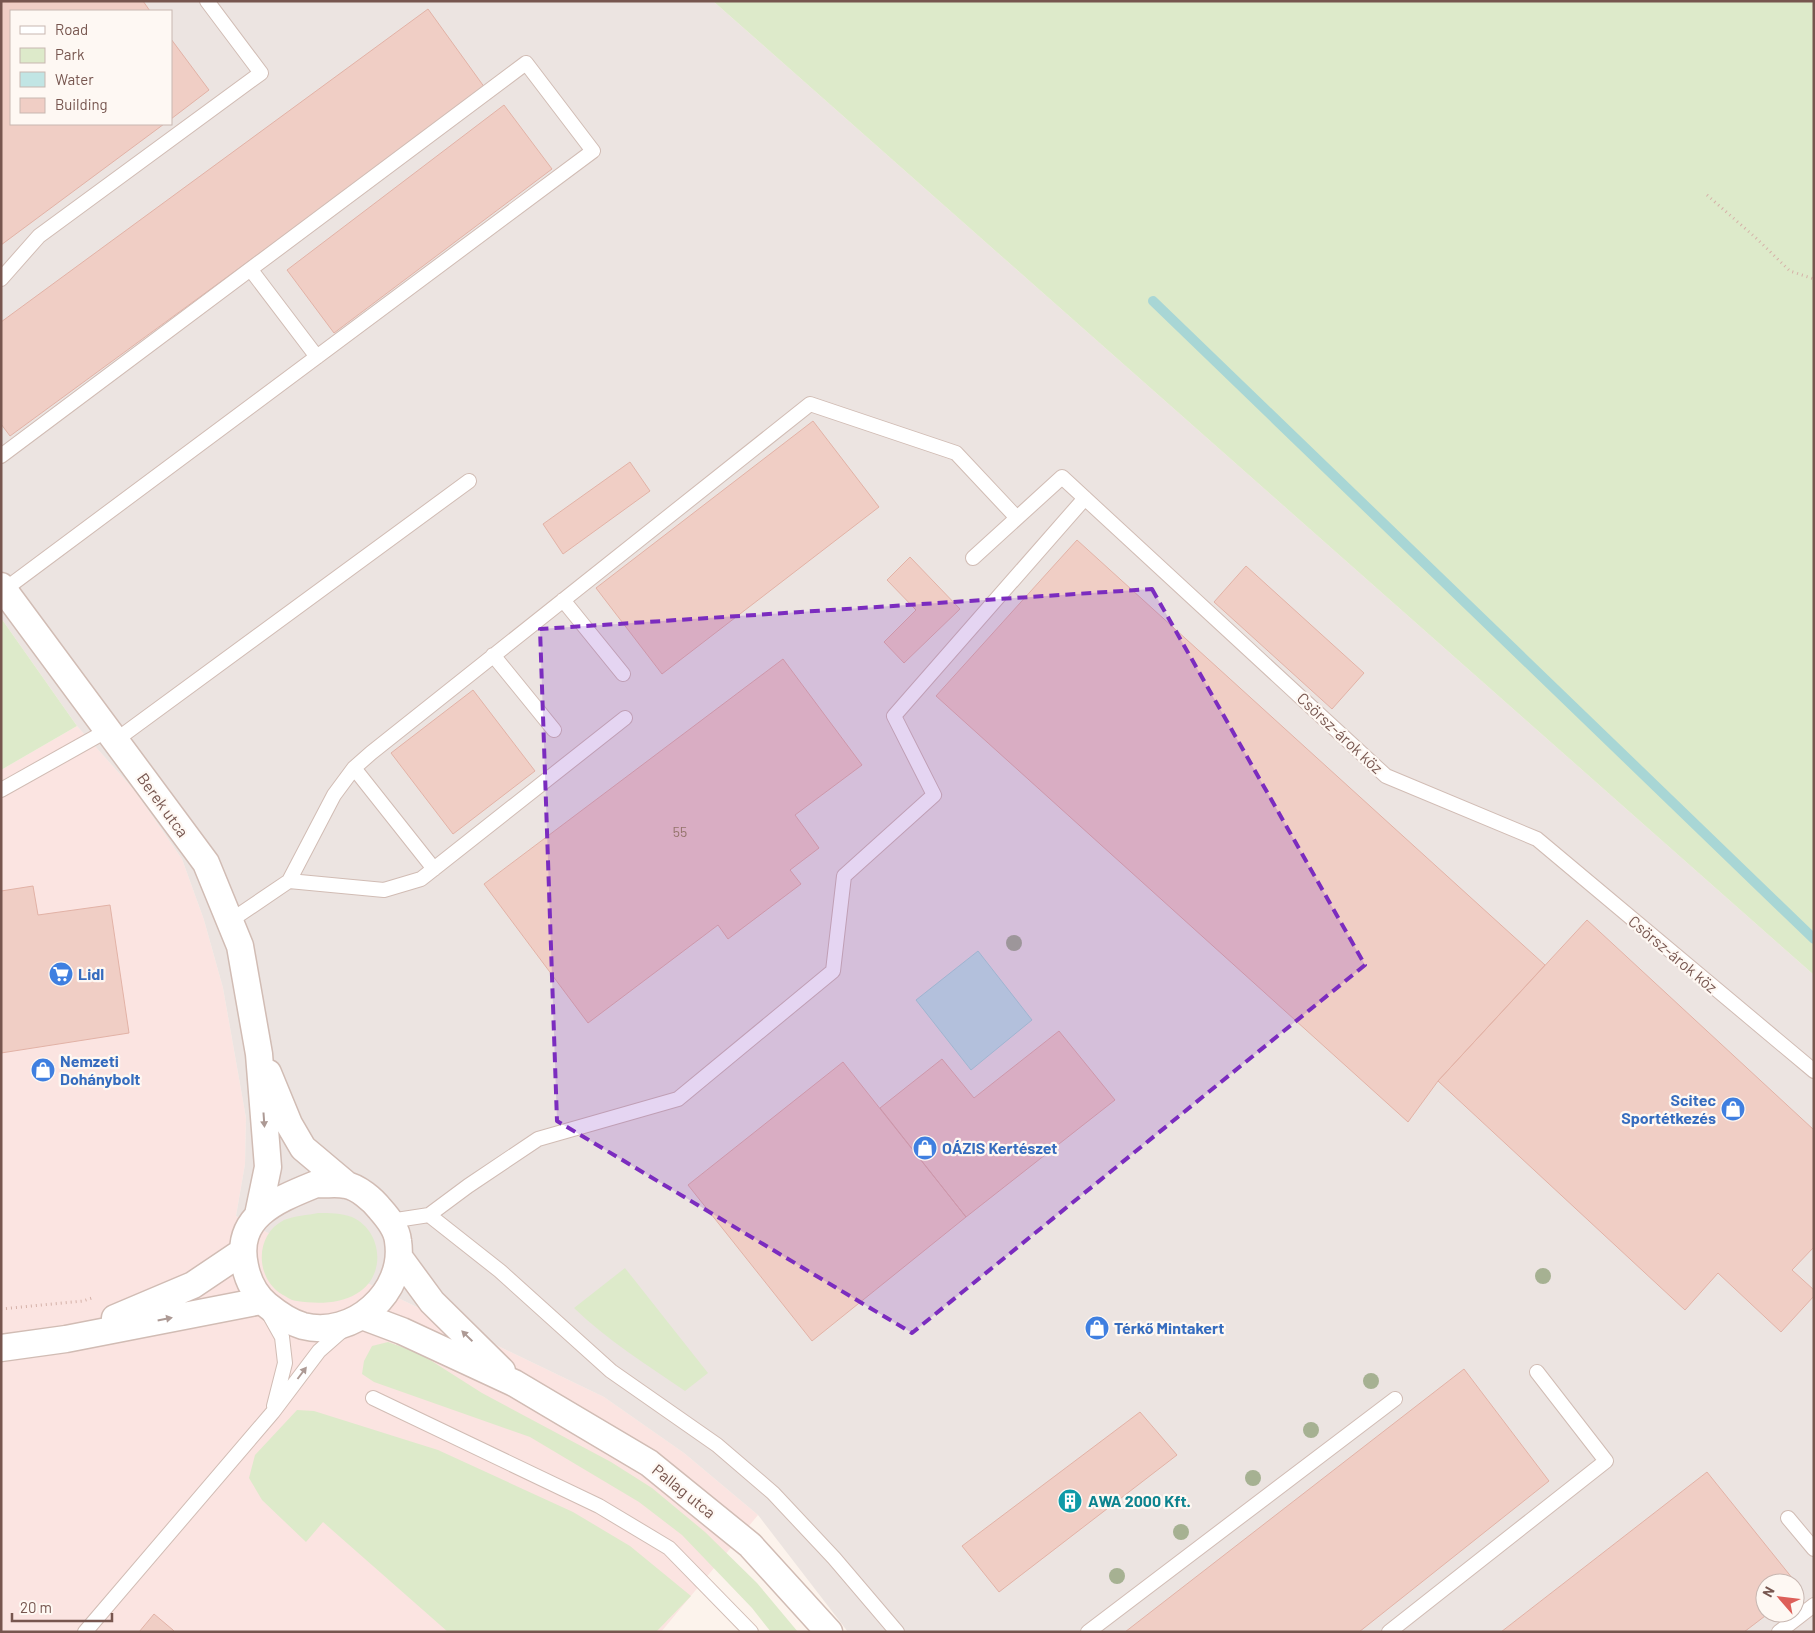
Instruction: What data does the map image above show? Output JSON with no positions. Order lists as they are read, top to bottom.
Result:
{
  "streets": {
    "street": ["Berek utca", "Pallag utca"],
    "lane": ["Csörsz-árok köz"]
  },
  "crossings": [
    ["Berek utca", "Pallag utca"]
  ],
  "places": {
    "supermarket": ["Lidl"],
    "shop": [
      "Nemzeti Dohánybolt",
      "Scitec Sportétkezés",
      "OÁZIS Kertészet",
      "Térkő Mintakert"
    ],
    "building": ["AWA 2000 Kft."]
  },
  "house_numbers": ["55"],
  "legend": [
    "Road",
    "Park",
    "Water",
    "Building"
  ],
  "scale_bar": "20 m",
  "north": "top left"
}
